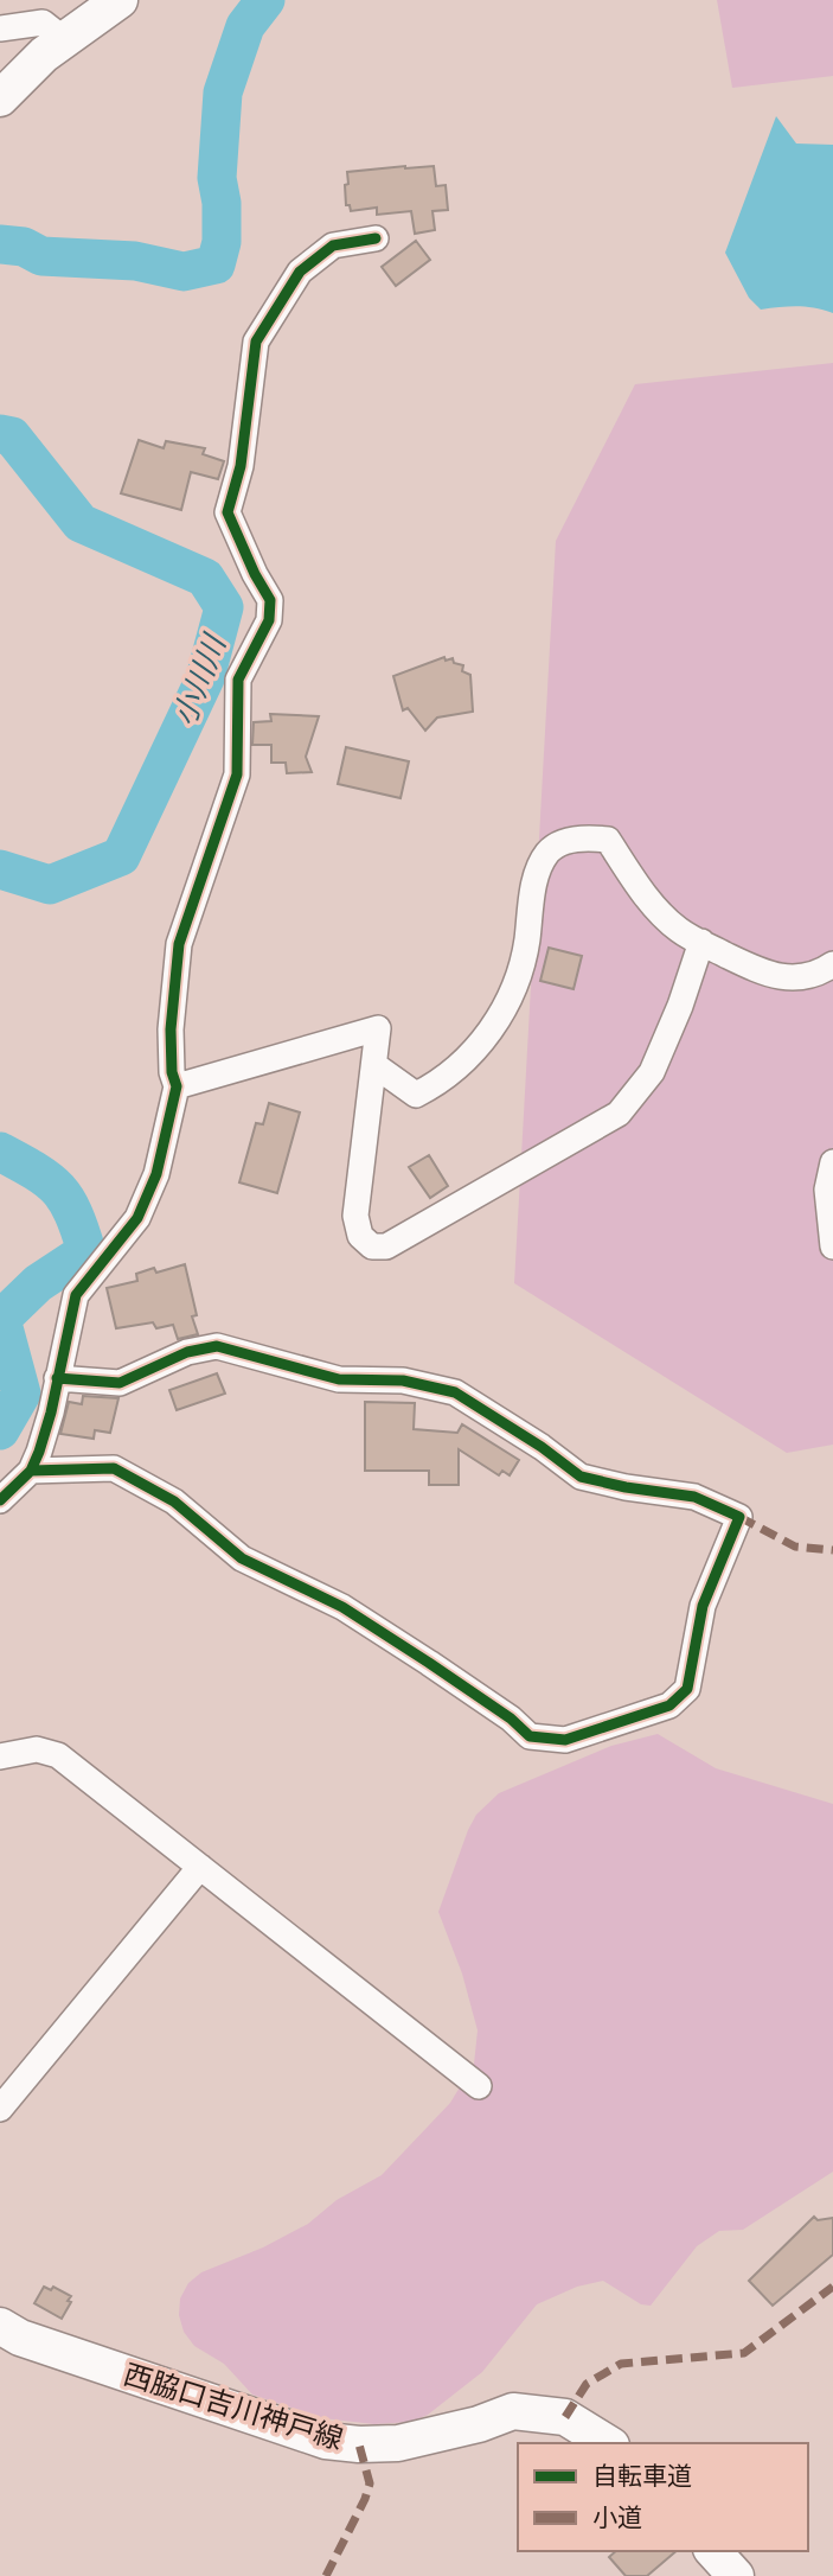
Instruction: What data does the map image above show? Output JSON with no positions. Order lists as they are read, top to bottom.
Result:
{
  "streets": {
    "main road": ["西脇口吉川神戸線"]
  },
  "water": ["小川川"],
  "legend": ["自転車道", "小道"]
}
